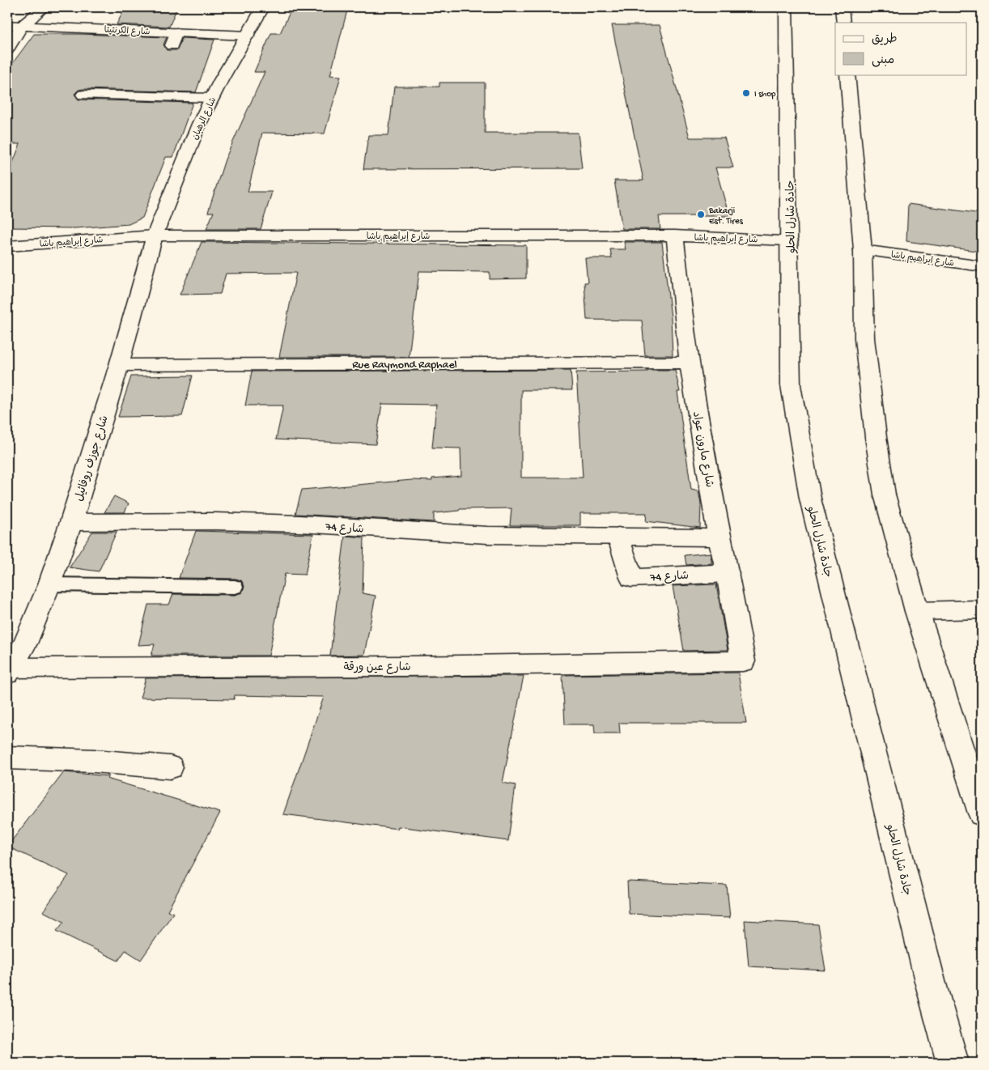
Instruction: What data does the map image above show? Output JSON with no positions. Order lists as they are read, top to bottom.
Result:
{
  "streets": {
    "main road": [
      "شارع الكرنتيتا",
      "شارع الرهبان",
      "جادة شارل الحلو",
      "شارع إبراهيم باشا",
      "شارع ابراهيم باشا",
      "Rue Raymond Raphael",
      "شارع مارون عواد",
      "شارع جوزف روفائيل",
      "شارع 74",
      "شارع عين ورقة"
    ]
  },
  "crossings": [
    ["شارع الكرنتيتا", "شارع الرهبان"],
    ["شارع الرهبان", "شارع إبراهيم باشا"],
    ["شارع الرهبان", "شارع جوزف روفائيل"],
    ["جادة شارل الحلو", "شارع إبراهيم باشا"],
    ["شارع إبراهيم باشا", "شارع مارون عواد"],
    ["شارع إبراهيم باشا", "شارع جوزف روفائيل"],
    ["Rue Raymond Raphael", "شارع مارون عواد"],
    ["Rue Raymond Raphael", "شارع جوزف روفائيل"],
    ["شارع مارون عواد", "شارع 74"],
    ["شارع مارون عواد", "شارع عين ورقة"],
    ["شارع جوزف روفائيل", "شارع 74"],
    ["شارع جوزف روفائيل", "شارع عين ورقة"]
  ],
  "places": ["I shop", "Bakarji Est. Tires"],
  "legend": ["طريق", "مبنى"]
}
